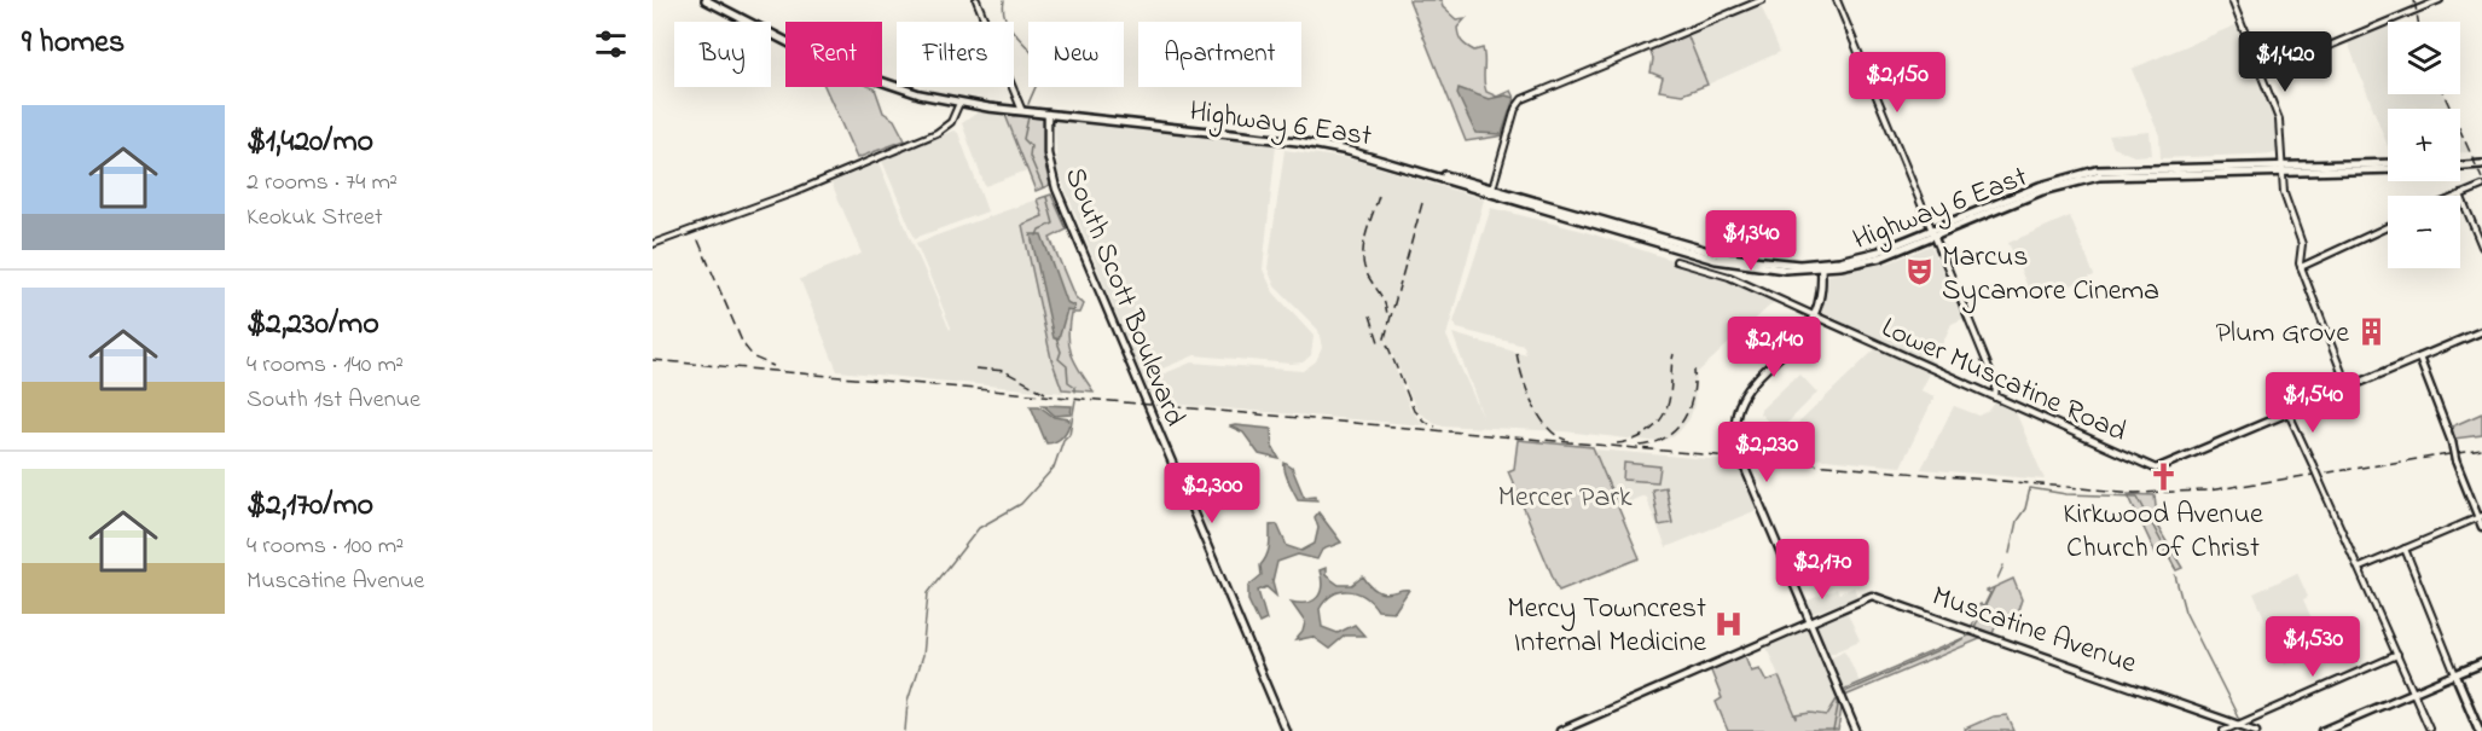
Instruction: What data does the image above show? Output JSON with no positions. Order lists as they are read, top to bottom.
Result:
{
  "streets": {
    "main road": [
      "Highway 6 East",
      "South Scott Boulevard",
      "Lower Muscatine Road",
      "Muscatine Avenue"
    ]
  },
  "crossings": [
    ["Highway 6 East", "South Scott Boulevard"]
  ],
  "parks": ["Mercer Park"],
  "places": {
    "theatre": ["Marcus Sycamore Cinema"],
    "building": ["Plum Grove"],
    "church": ["Kirkwood Avenue Church of Christ"],
    "hospital": ["Mercy Towncrest Internal Medicine"]
  },
  "page": {
    "heading": "9 homes",
    "map_buttons": ["+", "−"],
    "chip": [
      "Buy",
      "Rent",
      "Filters",
      "New",
      "Apartment"
    ],
    "price": [
      "$1,420",
      "$2,150",
      "$1,340",
      "$2,140",
      "$1,540",
      "$2,230",
      "$2,300",
      "$2,170",
      "$1,530"
    ],
    "list": [
      {
        "name": "$1,420/mo",
        "note": "2 rooms · 74 m² · Keokuk Street"
      },
      {
        "name": "$2,230/mo",
        "note": "4 rooms · 140 m² · South 1st Avenue"
      },
      {
        "name": "$2,170/mo",
        "note": "4 rooms · 100 m² · Muscatine Avenue"
      }
    ]
  }
}
